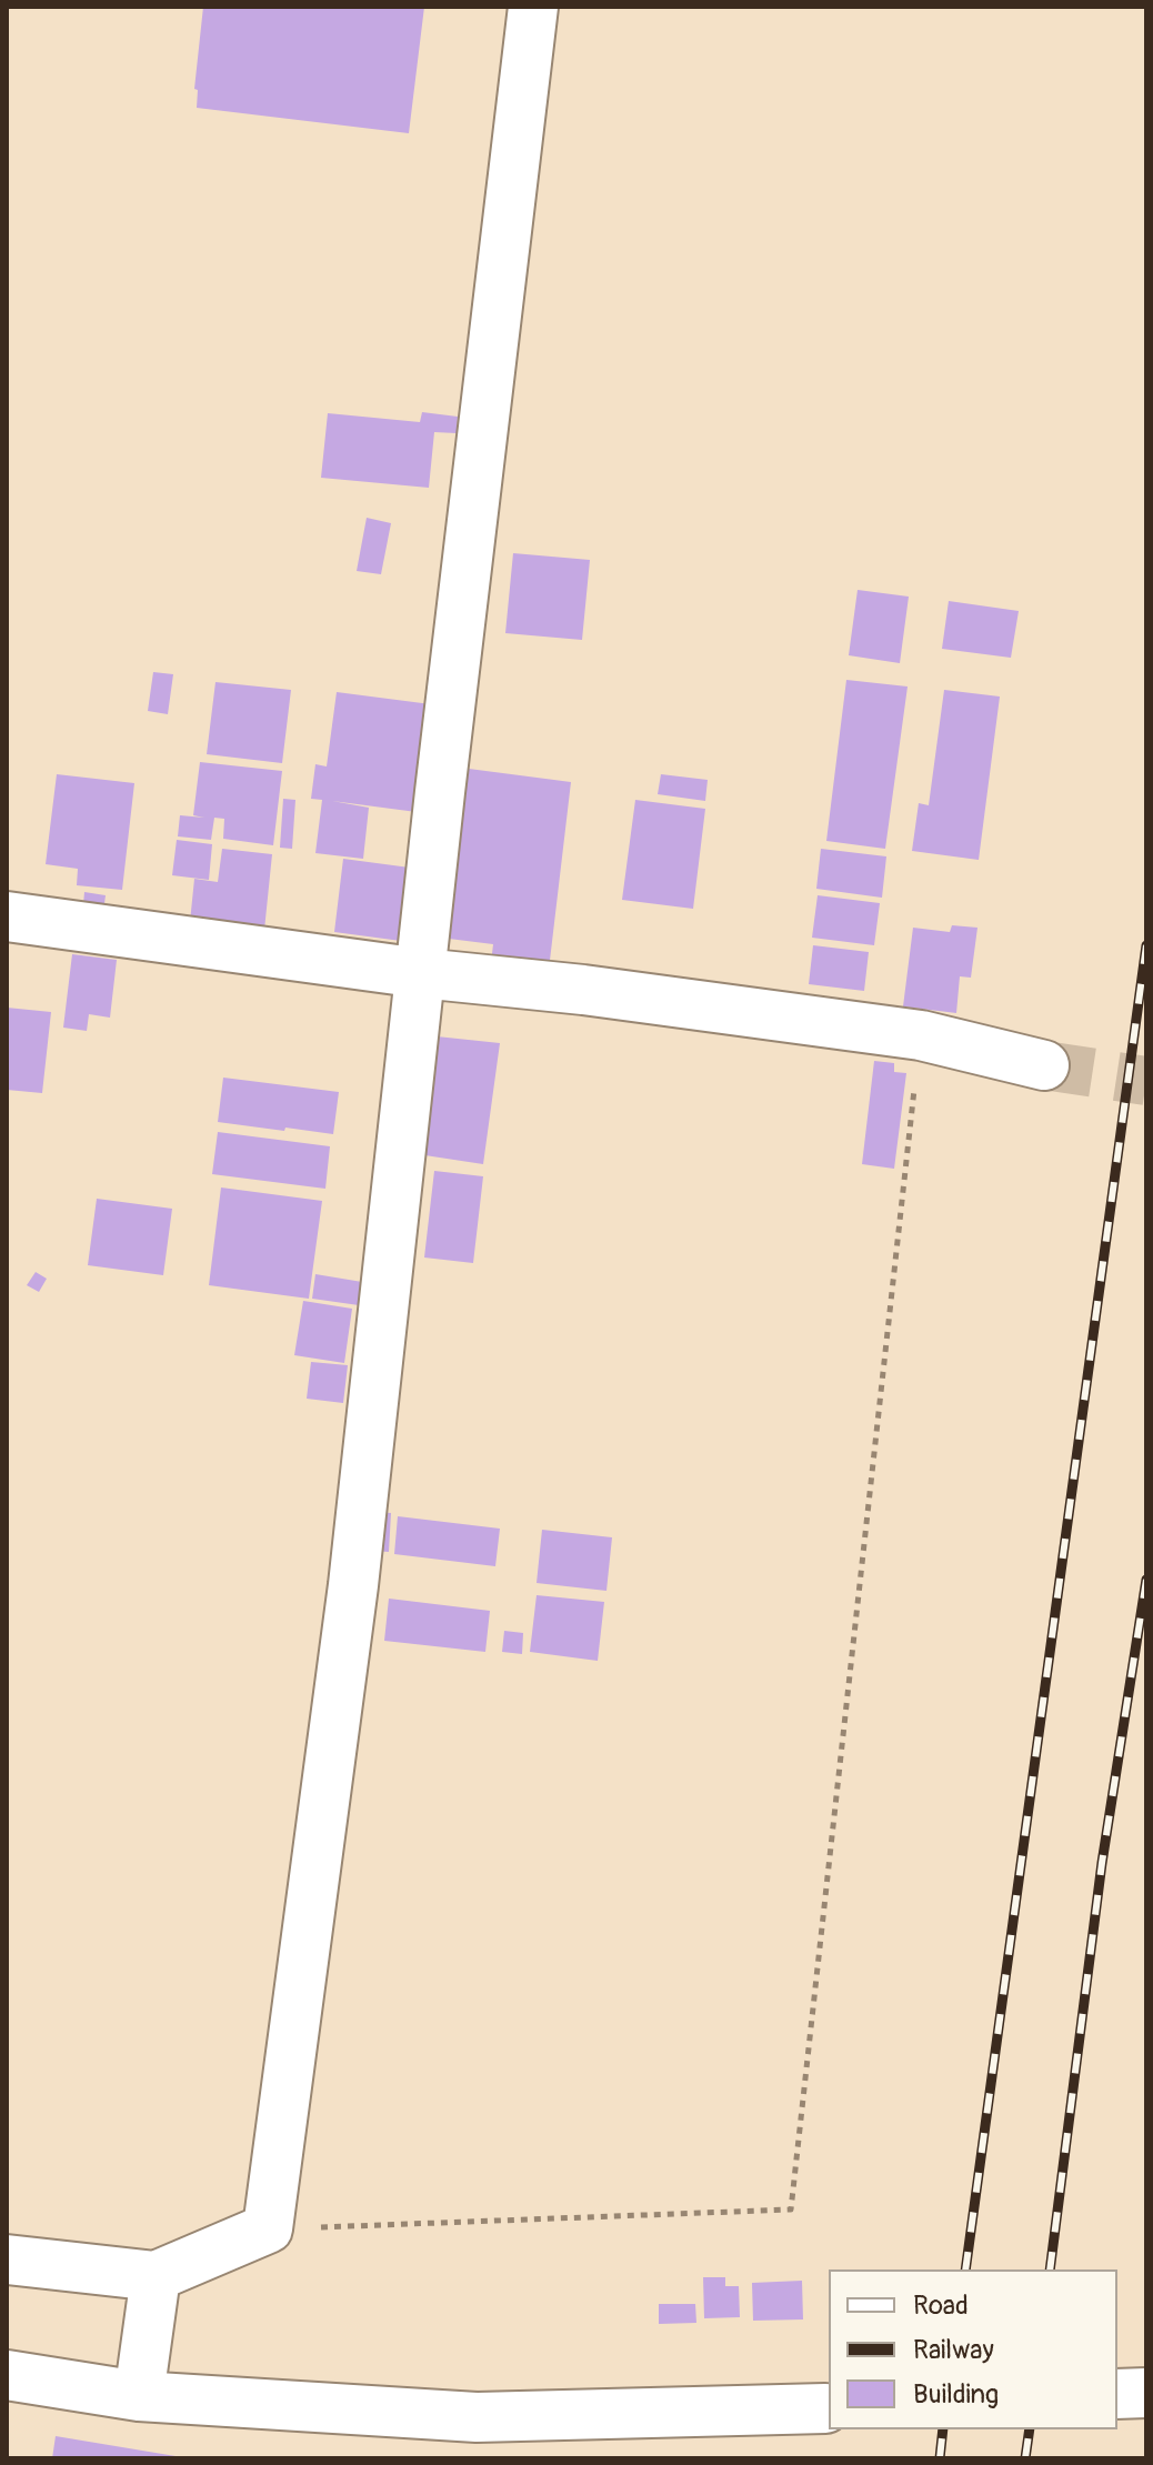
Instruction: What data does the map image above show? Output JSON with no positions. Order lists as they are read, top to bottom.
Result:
{
  "legend": ["Road", "Railway", "Building"]
}
